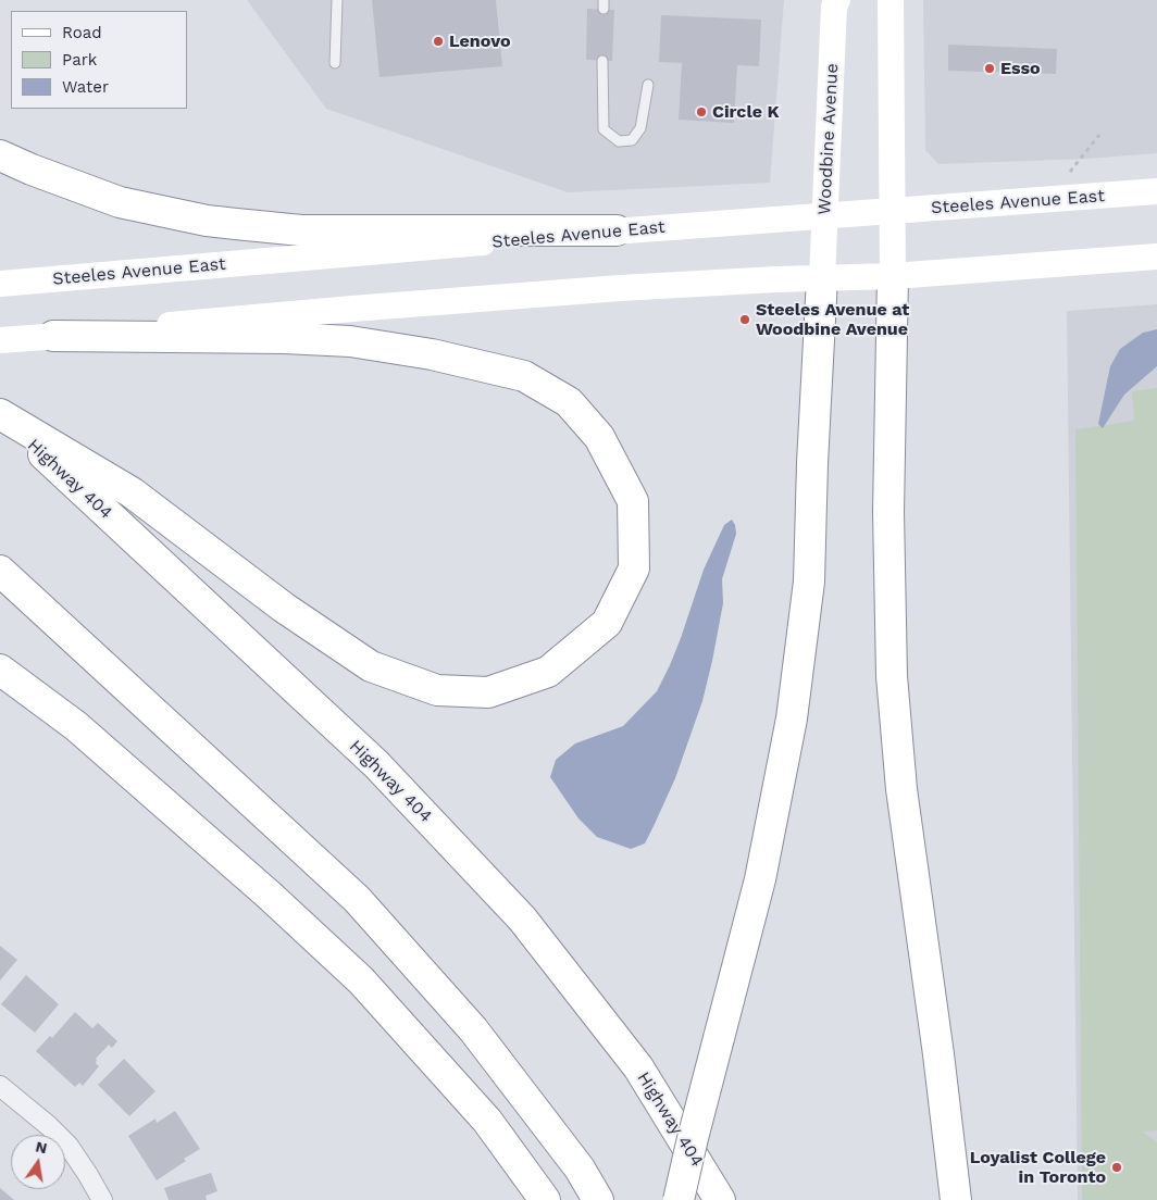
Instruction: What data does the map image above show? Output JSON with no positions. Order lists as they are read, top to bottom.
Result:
{
  "streets": {
    "highway": ["Highway 404"],
    "main road": ["Woodbine Avenue", "Steeles Avenue East"]
  },
  "crossings": [
    ["Woodbine Avenue", "Steeles Avenue East"]
  ],
  "places": [
    "Lenovo",
    "Esso",
    "Circle K",
    "Steeles Avenue at Woodbine Avenue",
    "Loyalist College in Toronto"
  ],
  "legend": ["Road", "Park", "Water"],
  "north": "top"
}
